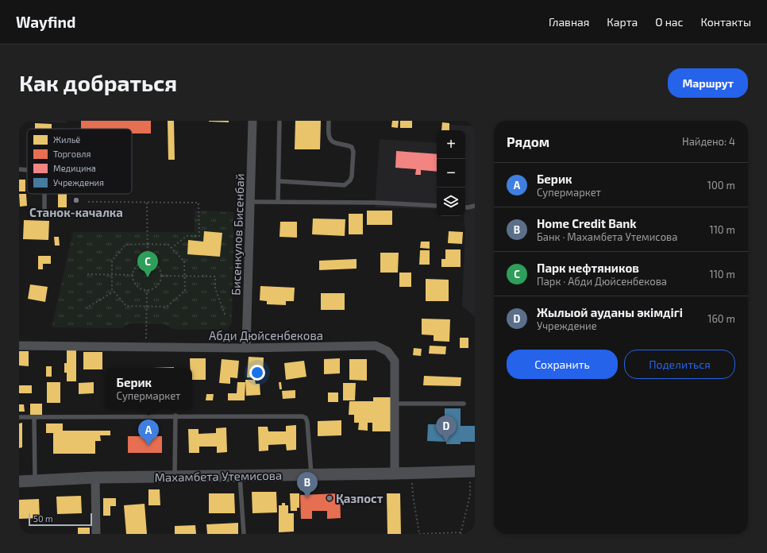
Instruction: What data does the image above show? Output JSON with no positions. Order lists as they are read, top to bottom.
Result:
{
  "streets": {
    "street": ["Бисенкулов Бисенбай", "Абди Дюйсенбекова", "Махамбета Утемисова"]
  },
  "crossings": [
    ["Бисенкулов Бисенбай", "Абди Дюйсенбекова"],
    ["Абди Дюйсенбекова", "Махамбета Утемисова"]
  ],
  "places": ["Станок-качалка", "Қазпост"],
  "legend": [
    "Жильё",
    "Торговля",
    "Медицина",
    "Учреждения"
  ],
  "scale_bar": "50 m",
  "page": {
    "header": "Wayfind",
    "nav": [
      "Главная",
      "Карта",
      "О нас",
      "Контакты"
    ],
    "buttons": [
      "Маршрут",
      ["Сохранить", "Поделиться"]
    ],
    "title": "Как добраться",
    "heading": ["Рядом", "Найдено: 4"],
    "map_buttons": ["+", "−"],
    "list": [
      {
        "mark": "A",
        "name": "Берик",
        "note": "Супермаркет",
        "value": "100 m"
      },
      {
        "mark": "B",
        "name": "Home Credit Bank",
        "note": "Банк · Махамбета Утемисова",
        "value": "110 m"
      },
      {
        "mark": "C",
        "name": "Парк нефтяников",
        "note": "Парк · Абди Дюйсенбекова",
        "value": "110 m"
      },
      {
        "mark": "D",
        "name": "Жылыой ауданы әкімдігі",
        "note": "Учреждение",
        "value": "160 m"
      }
    ],
    "pins": [
      "C",
      "D",
      "A",
      "B"
    ],
    "popup": ["Берик", "Супермаркет"],
    "scale": "50 m"
  }
}
